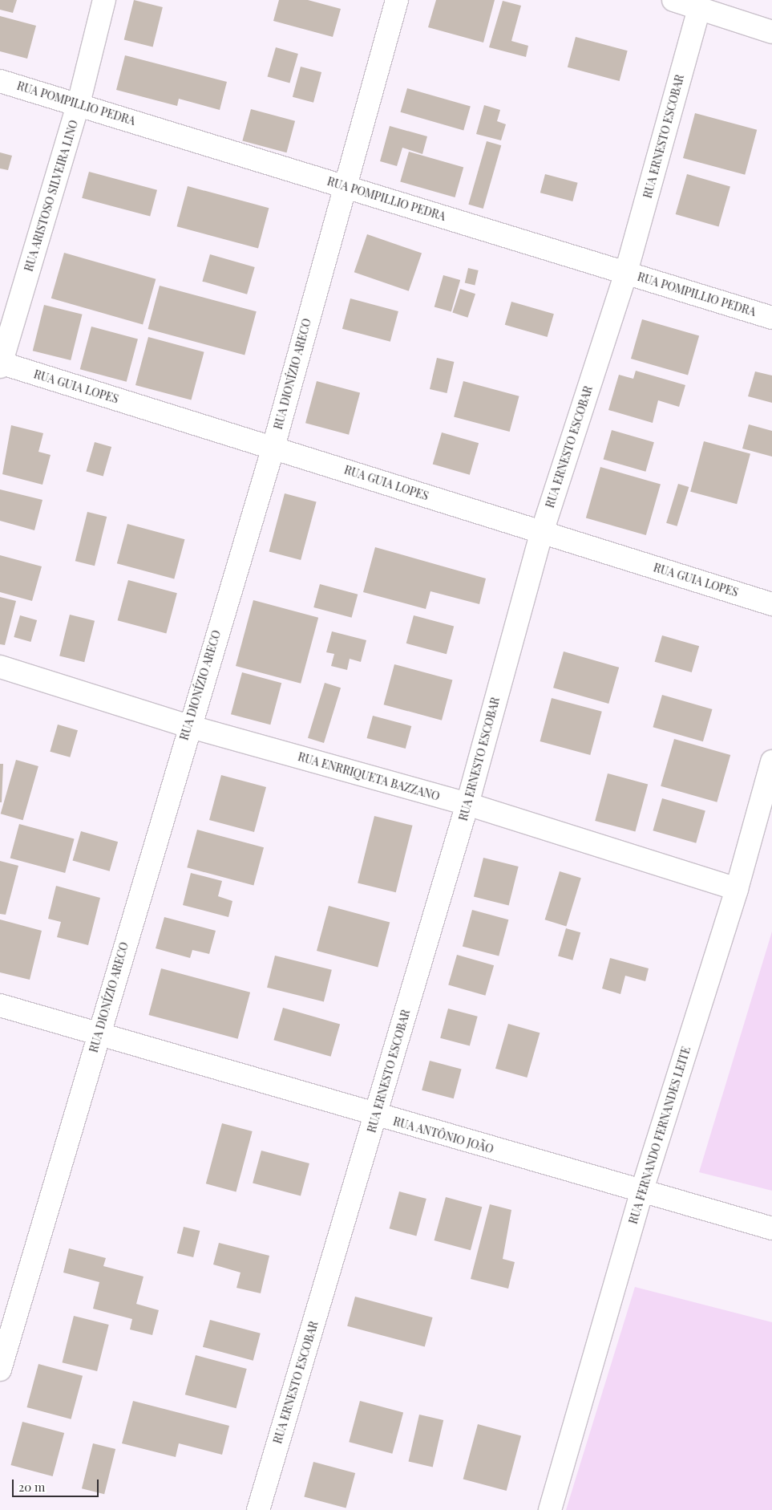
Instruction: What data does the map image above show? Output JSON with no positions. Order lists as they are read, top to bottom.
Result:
{
  "streets": {
    "street": [
      "RUA POMPILLIO PEDRA",
      "RUA ERNESTO ESCOBAR",
      "RUA ARISTOSO SILVEIRA LINO",
      "RUA DIONÍZIO ARECO",
      "RUA GUIA LOPES",
      "RUA ENRRIQUETA BAZZANO",
      "RUA ANTÔNIO JOÃO",
      "RUA FERNANDO FERNANDES LEITE"
    ]
  },
  "crossings": [
    ["RUA POMPILLIO PEDRA", "RUA ERNESTO ESCOBAR"],
    ["RUA POMPILLIO PEDRA", "RUA ARISTOSO SILVEIRA LINO"],
    ["RUA POMPILLIO PEDRA", "RUA DIONÍZIO ARECO"],
    ["RUA ERNESTO ESCOBAR", "RUA GUIA LOPES"],
    ["RUA ERNESTO ESCOBAR", "RUA ENRRIQUETA BAZZANO"],
    ["RUA ERNESTO ESCOBAR", "RUA ANTÔNIO JOÃO"],
    ["RUA ARISTOSO SILVEIRA LINO", "RUA GUIA LOPES"],
    ["RUA DIONÍZIO ARECO", "RUA GUIA LOPES"],
    ["RUA DIONÍZIO ARECO", "RUA ENRRIQUETA BAZZANO"],
    ["RUA DIONÍZIO ARECO", "RUA ANTÔNIO JOÃO"],
    ["RUA ENRRIQUETA BAZZANO", "RUA FERNANDO FERNANDES LEITE"],
    ["RUA ANTÔNIO JOÃO", "RUA FERNANDO FERNANDES LEITE"]
  ],
  "scale_bar": "20 m"
}
